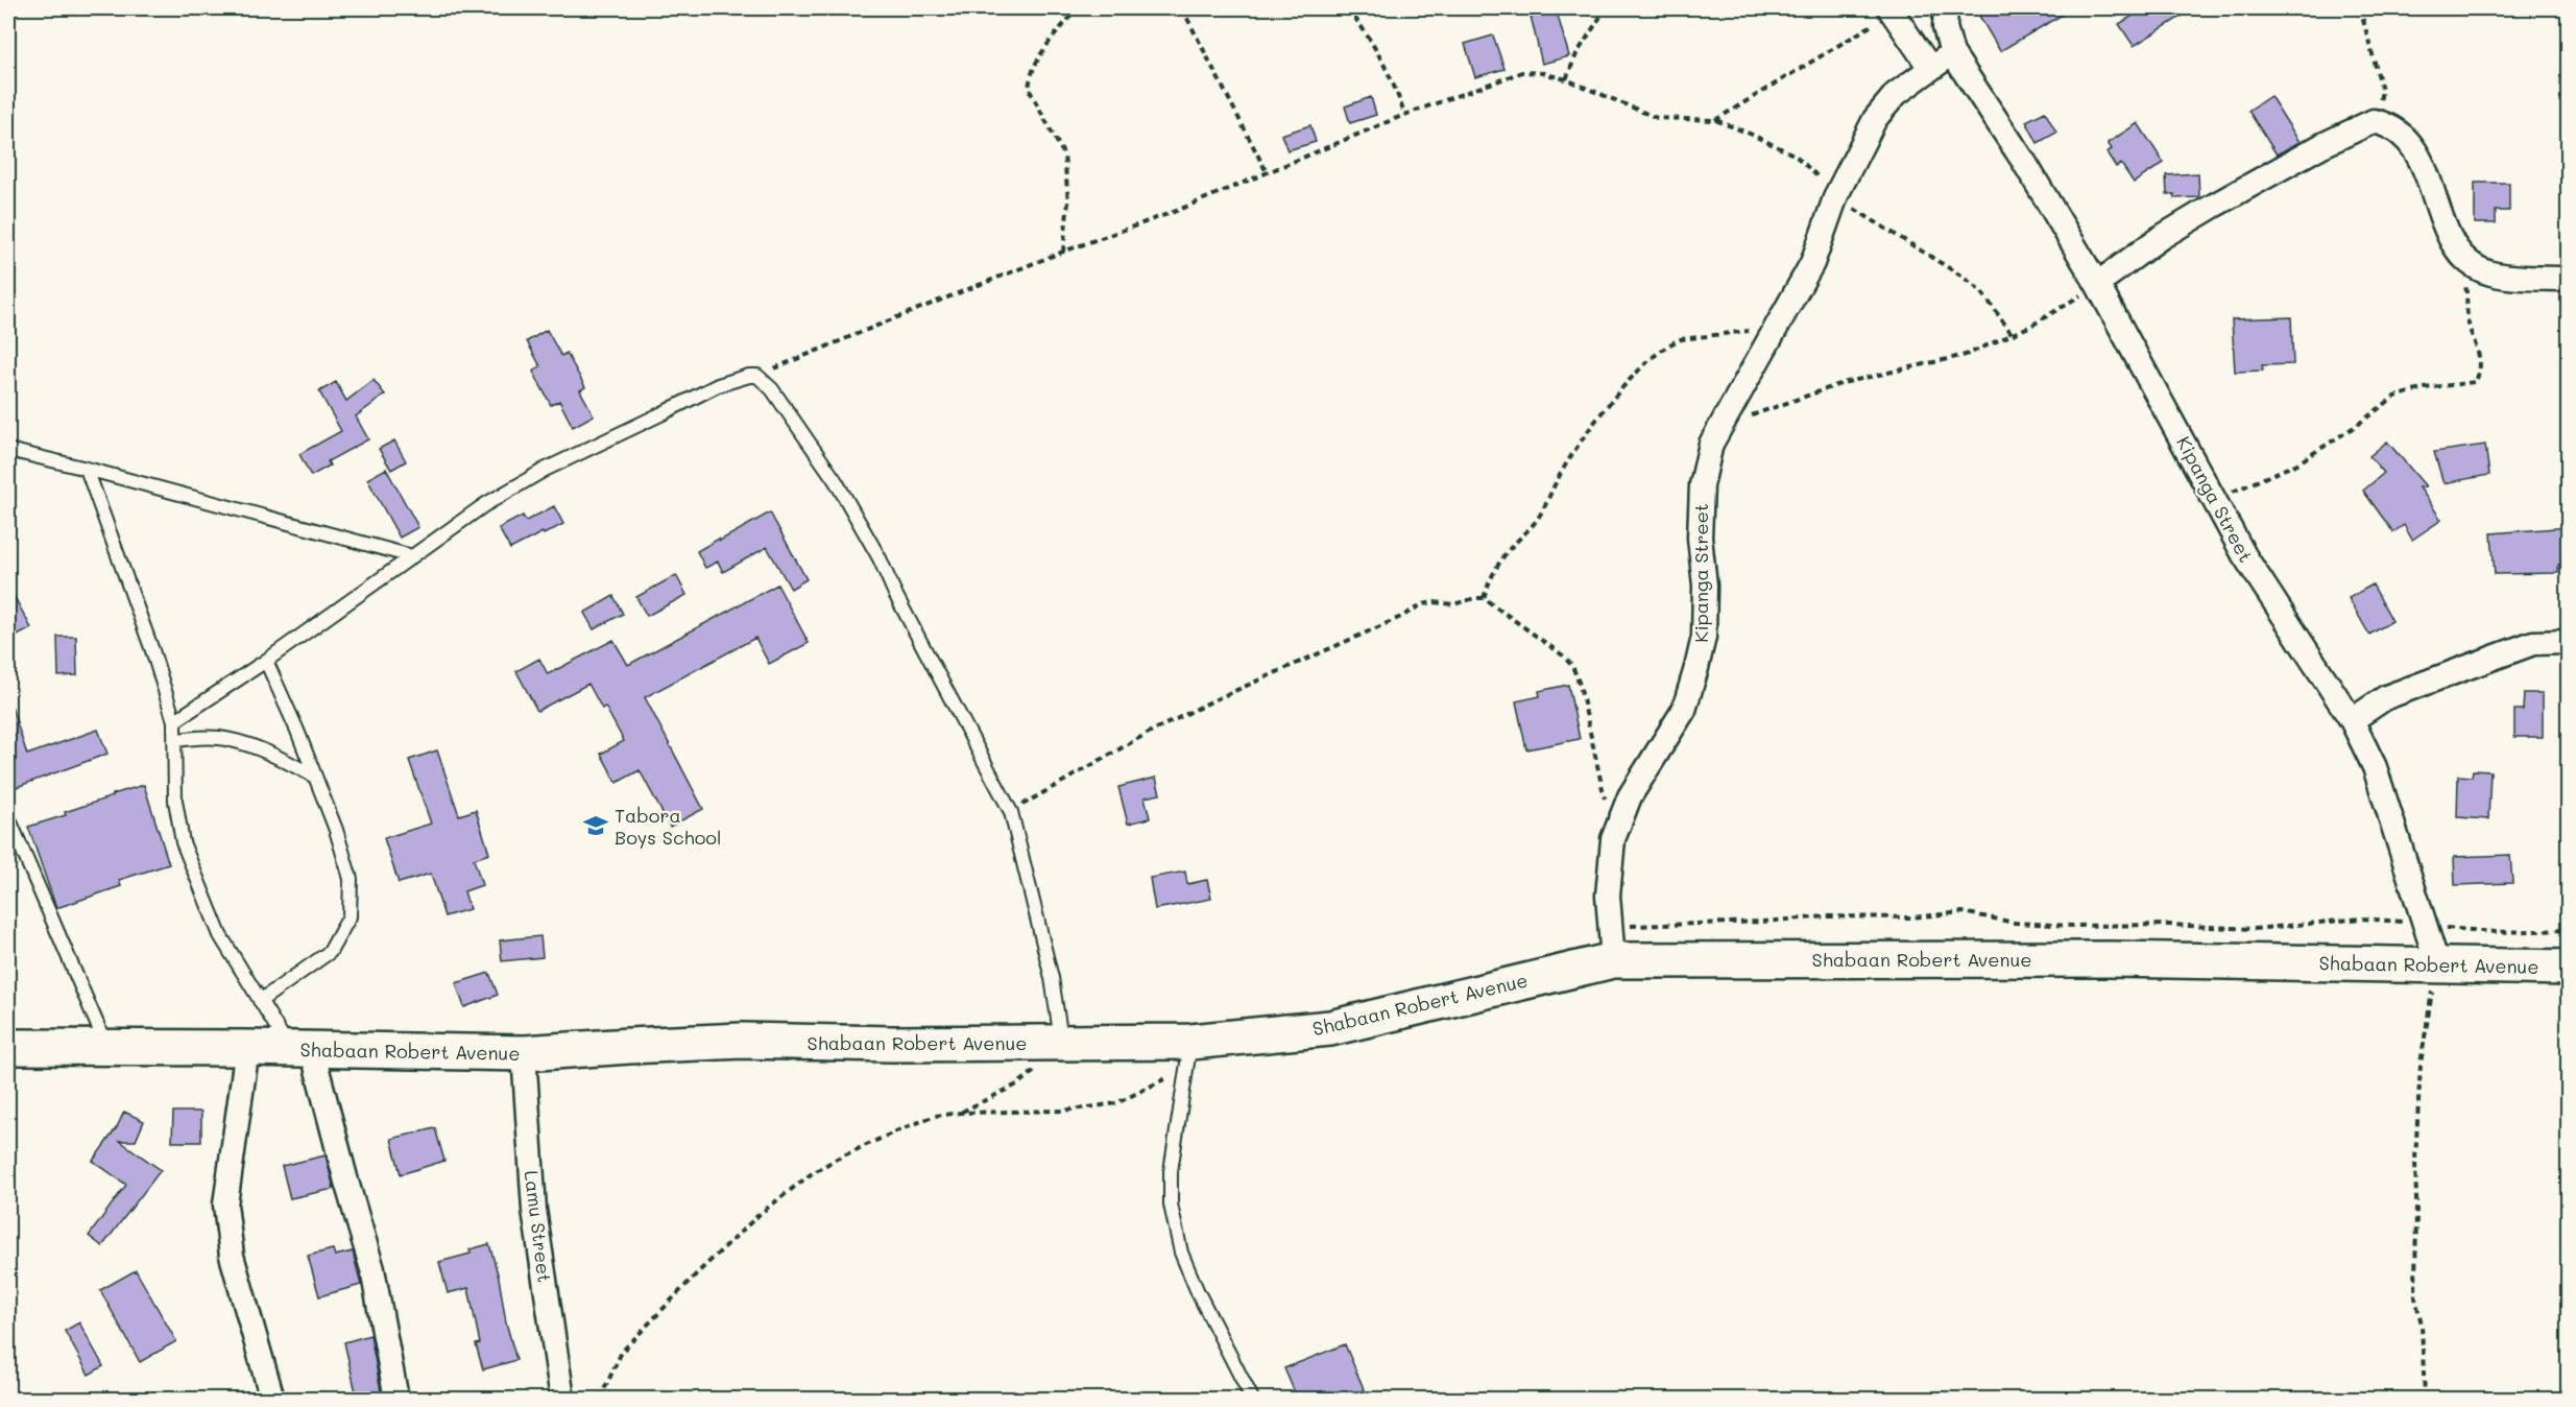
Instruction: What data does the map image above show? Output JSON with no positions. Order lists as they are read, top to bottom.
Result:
{
  "streets": {
    "street": ["Kipanga Street", "Shabaan Robert Avenue", "Lamu Street"]
  },
  "crossings": [
    ["Kipanga Street", "Shabaan Robert Avenue"],
    ["Shabaan Robert Avenue", "Lamu Street"]
  ],
  "places": {
    "school or university": ["Tabora Boys School"]
  }
}
